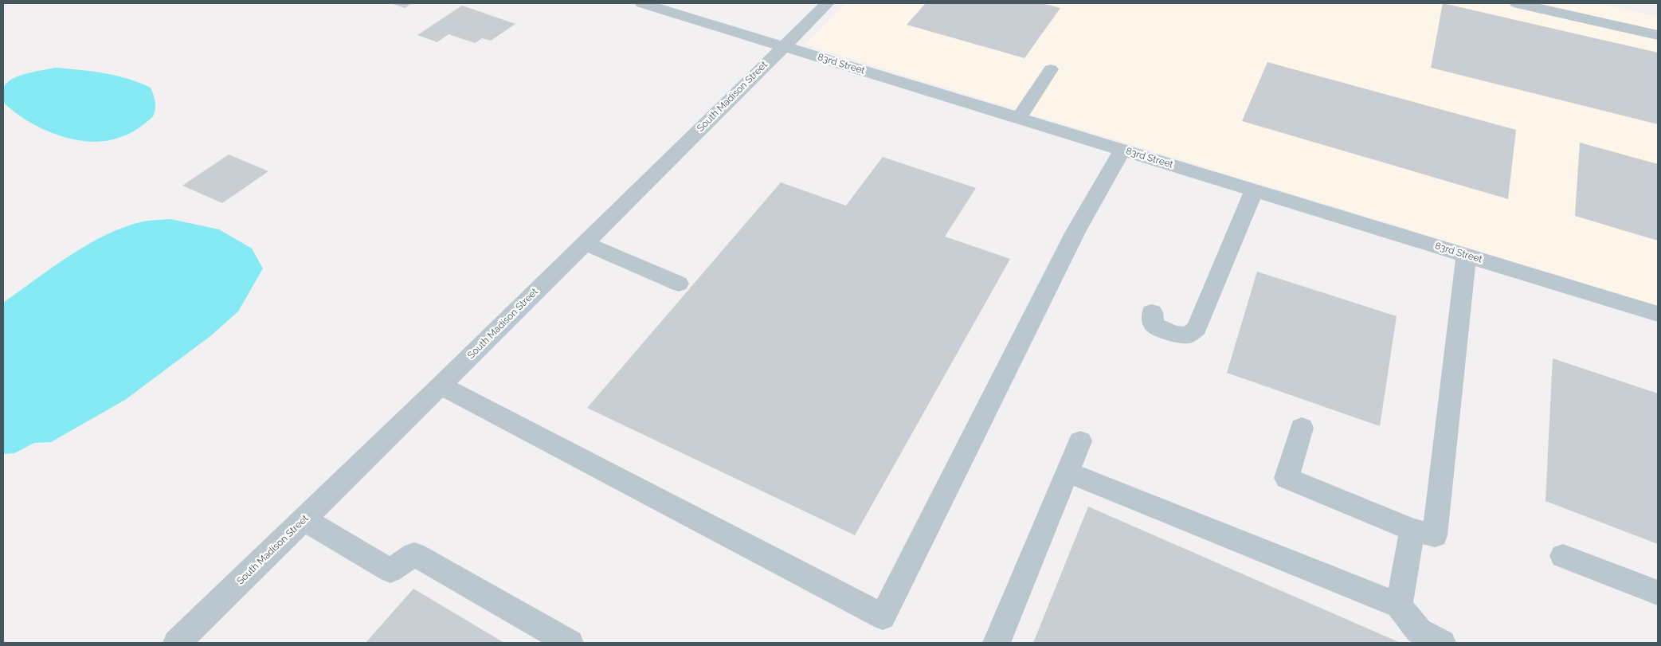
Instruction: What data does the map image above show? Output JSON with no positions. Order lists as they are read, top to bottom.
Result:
{
  "streets": {
    "street": ["83rd Street", "South Madison Street"]
  },
  "crossings": [
    ["83rd Street", "South Madison Street"]
  ]
}
